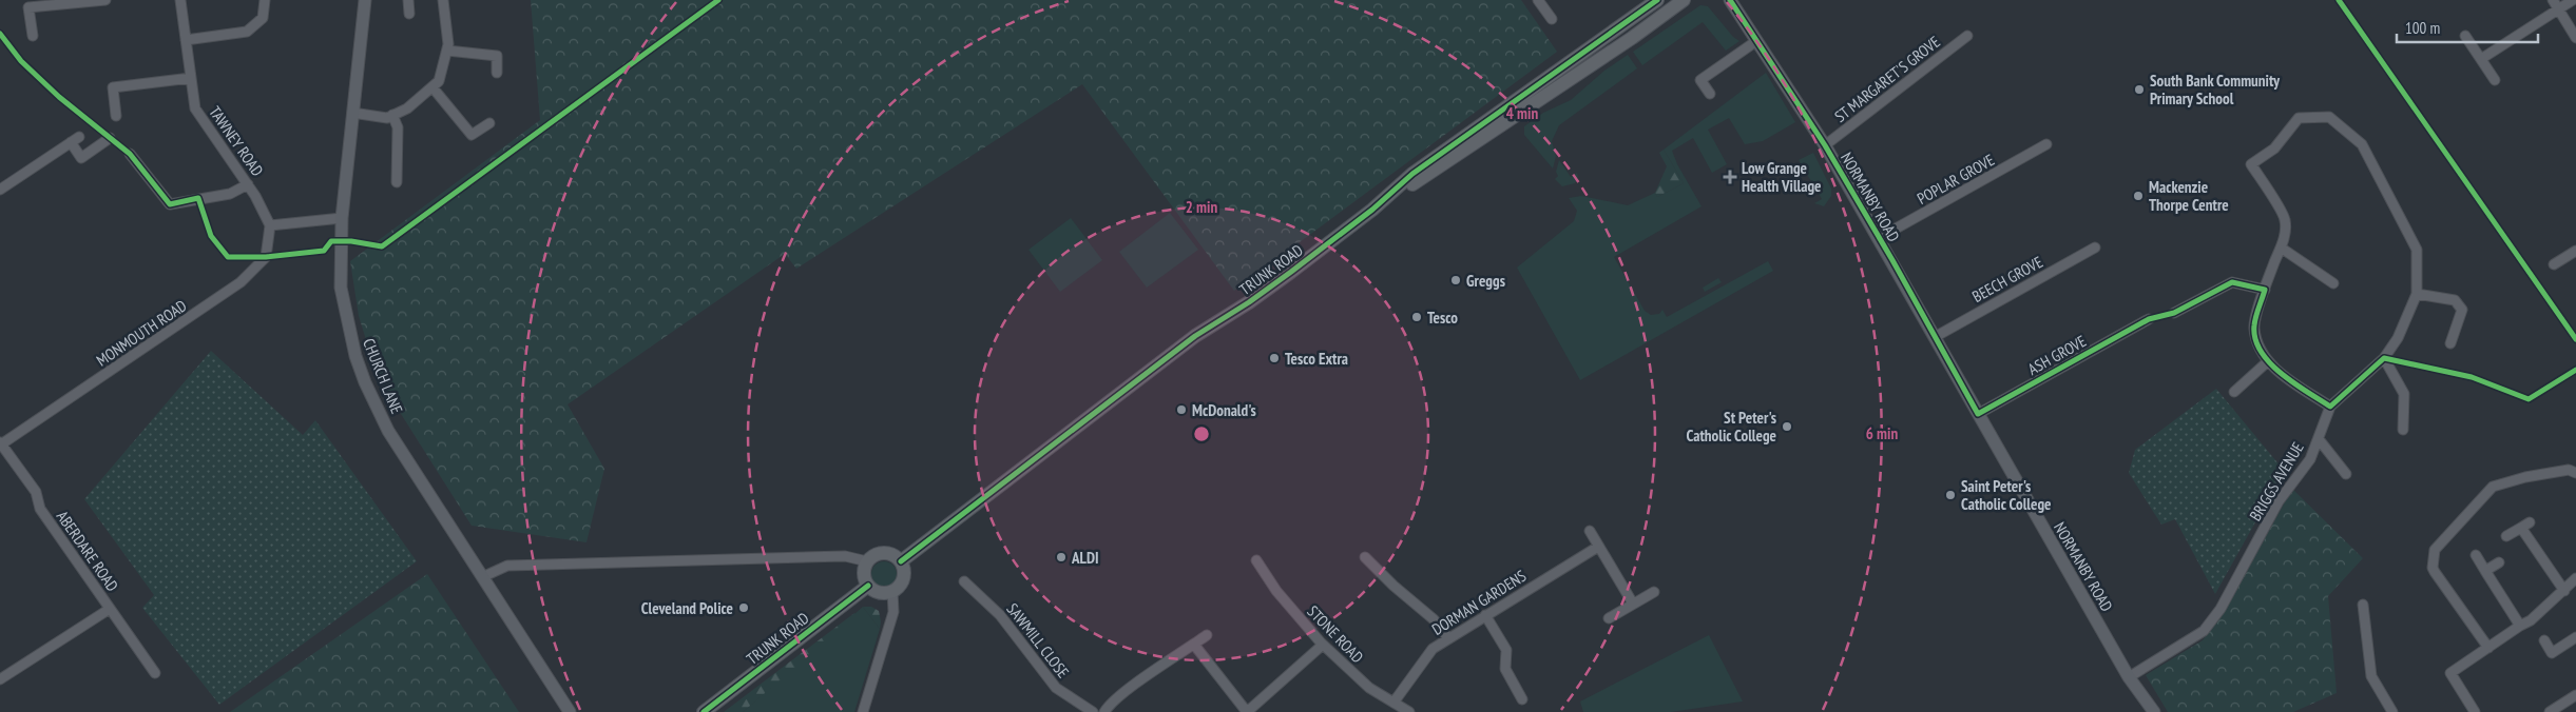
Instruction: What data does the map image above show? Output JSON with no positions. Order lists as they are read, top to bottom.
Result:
{
  "streets": {
    "main road": ["TRUNK ROAD"],
    "street": [
      "ST MARGARET'S GROVE",
      "TAWNEY ROAD",
      "POPLAR GROVE",
      "NORMANBY ROAD",
      "BEECH GROVE",
      "MONMOUTH ROAD",
      "ASH GROVE",
      "CHURCH LANE",
      "BRIGGS AVENUE",
      "ABERDARE ROAD",
      "DORMAN GARDENS",
      "STONE ROAD",
      "SAWMILL CLOSE"
    ]
  },
  "crossings": [
    ["ST MARGARET'S GROVE", "NORMANBY ROAD"],
    ["TAWNEY ROAD", "MONMOUTH ROAD"],
    ["POPLAR GROVE", "NORMANBY ROAD"],
    ["NORMANBY ROAD", "BEECH GROVE"],
    ["NORMANBY ROAD", "ASH GROVE"],
    ["NORMANBY ROAD", "BRIGGS AVENUE"],
    ["MONMOUTH ROAD", "ABERDARE ROAD"],
    ["DORMAN GARDENS", "STONE ROAD"]
  ],
  "places": {
    "other": [
      "South Bank Community Primary School",
      "Mackenzie Thorpe Centre",
      "Greggs",
      "Tesco",
      "Tesco Extra",
      "McDonald's",
      "St Peter's Catholic College",
      "Saint Peter's Catholic College",
      "ALDI",
      "Cleveland Police"
    ],
    "health": ["Low Grange Health Village"]
  },
  "scale_bar": "100 m",
  "rings": ["4 min", "2 min", "6 min"]
}
